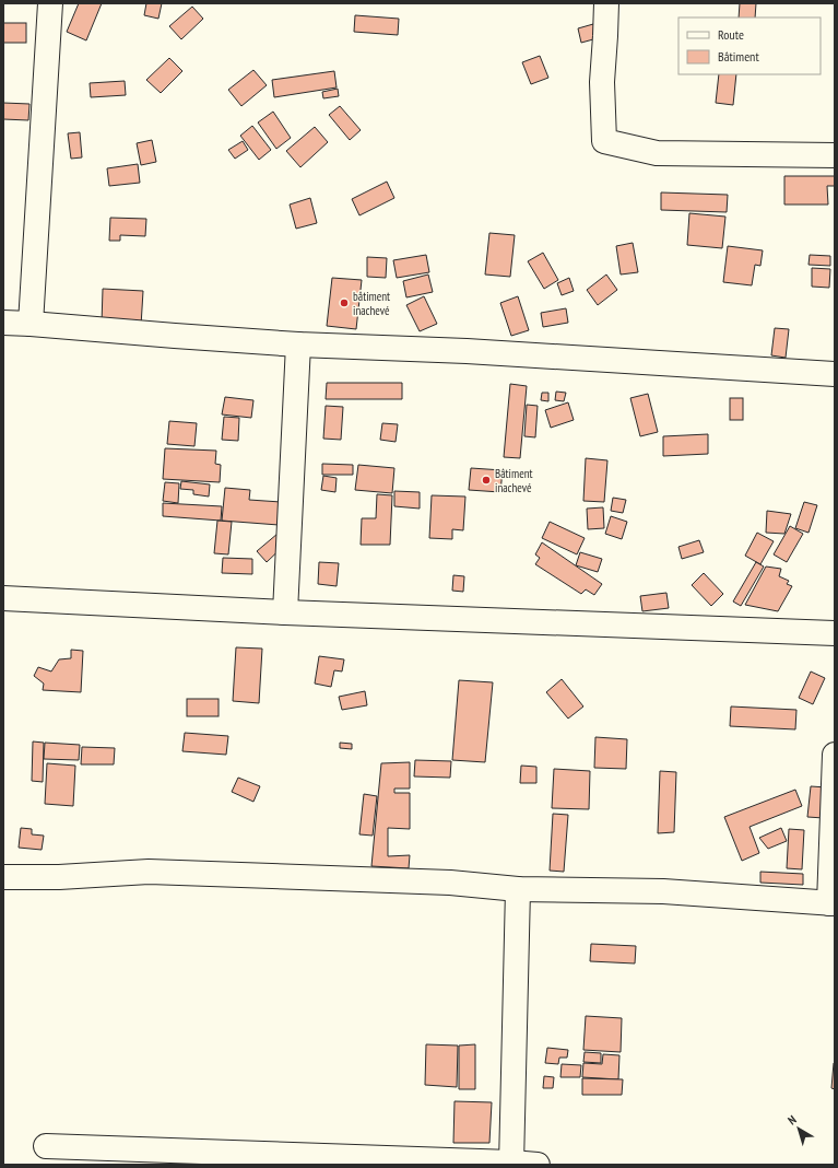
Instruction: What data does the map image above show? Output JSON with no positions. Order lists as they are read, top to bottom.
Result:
{
  "places": ["bâtiment inachevé", "Bâtiment inachevé"],
  "legend": ["Route", "Bâtiment"],
  "north": "top left"
}
